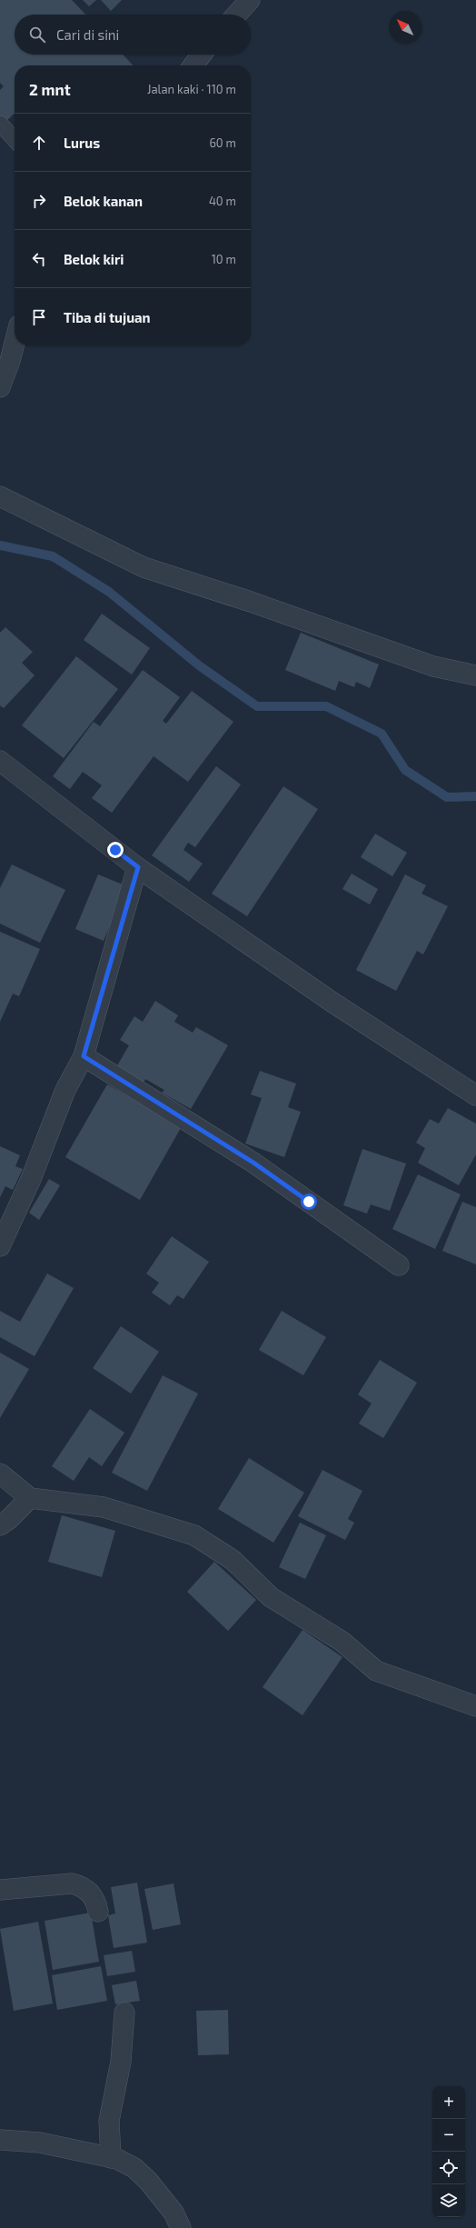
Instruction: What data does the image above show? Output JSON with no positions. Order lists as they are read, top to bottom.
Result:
{
  "north": "top left",
  "page": {
    "search": "Cari di sini",
    "heading": ["2 mnt", "Jalan kaki · 110 m"],
    "list": [
      ["Lurus", "60 m"],
      ["Belok kanan", "40 m"],
      ["Belok kiri", "10 m"],
      "Tiba di tujuan"
    ],
    "map_buttons": ["+", "−"]
  }
}
